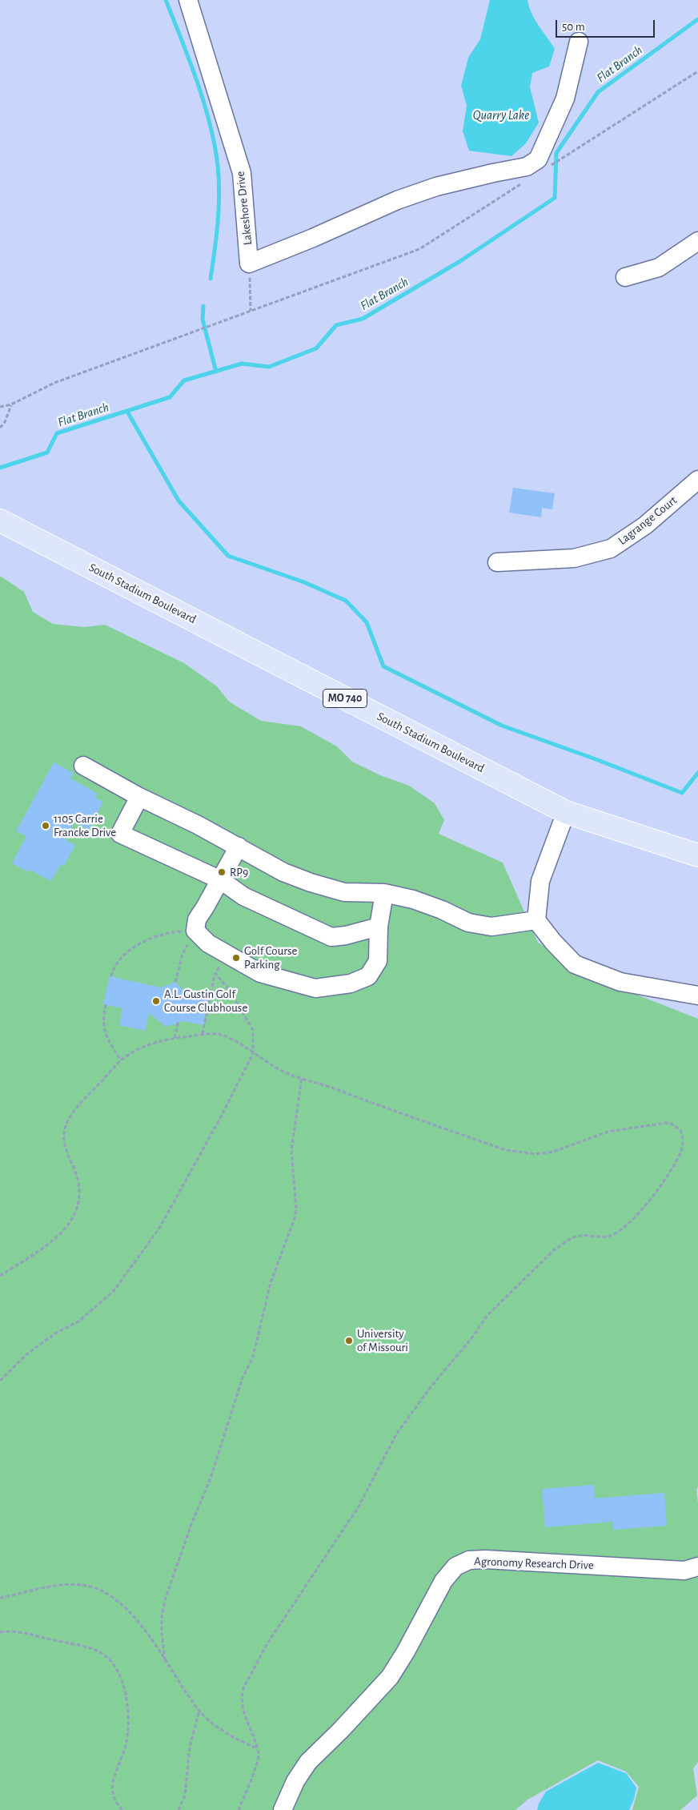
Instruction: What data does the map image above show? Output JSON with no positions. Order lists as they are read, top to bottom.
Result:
{
  "streets": {
    "main road": ["South Stadium Boulevard", "MO 740"],
    "street": ["Lakeshore Drive", "Lagrange Court", "Agronomy Research Drive"]
  },
  "water": ["Flat Branch", "Quarry Lake"],
  "places": [
    "1105 Carrie Francke Drive",
    "RP9",
    "Golf Course Parking",
    "A.L. Gustin Golf Course Clubhouse",
    "University of Missouri"
  ],
  "scale_bar": "50 m"
}
